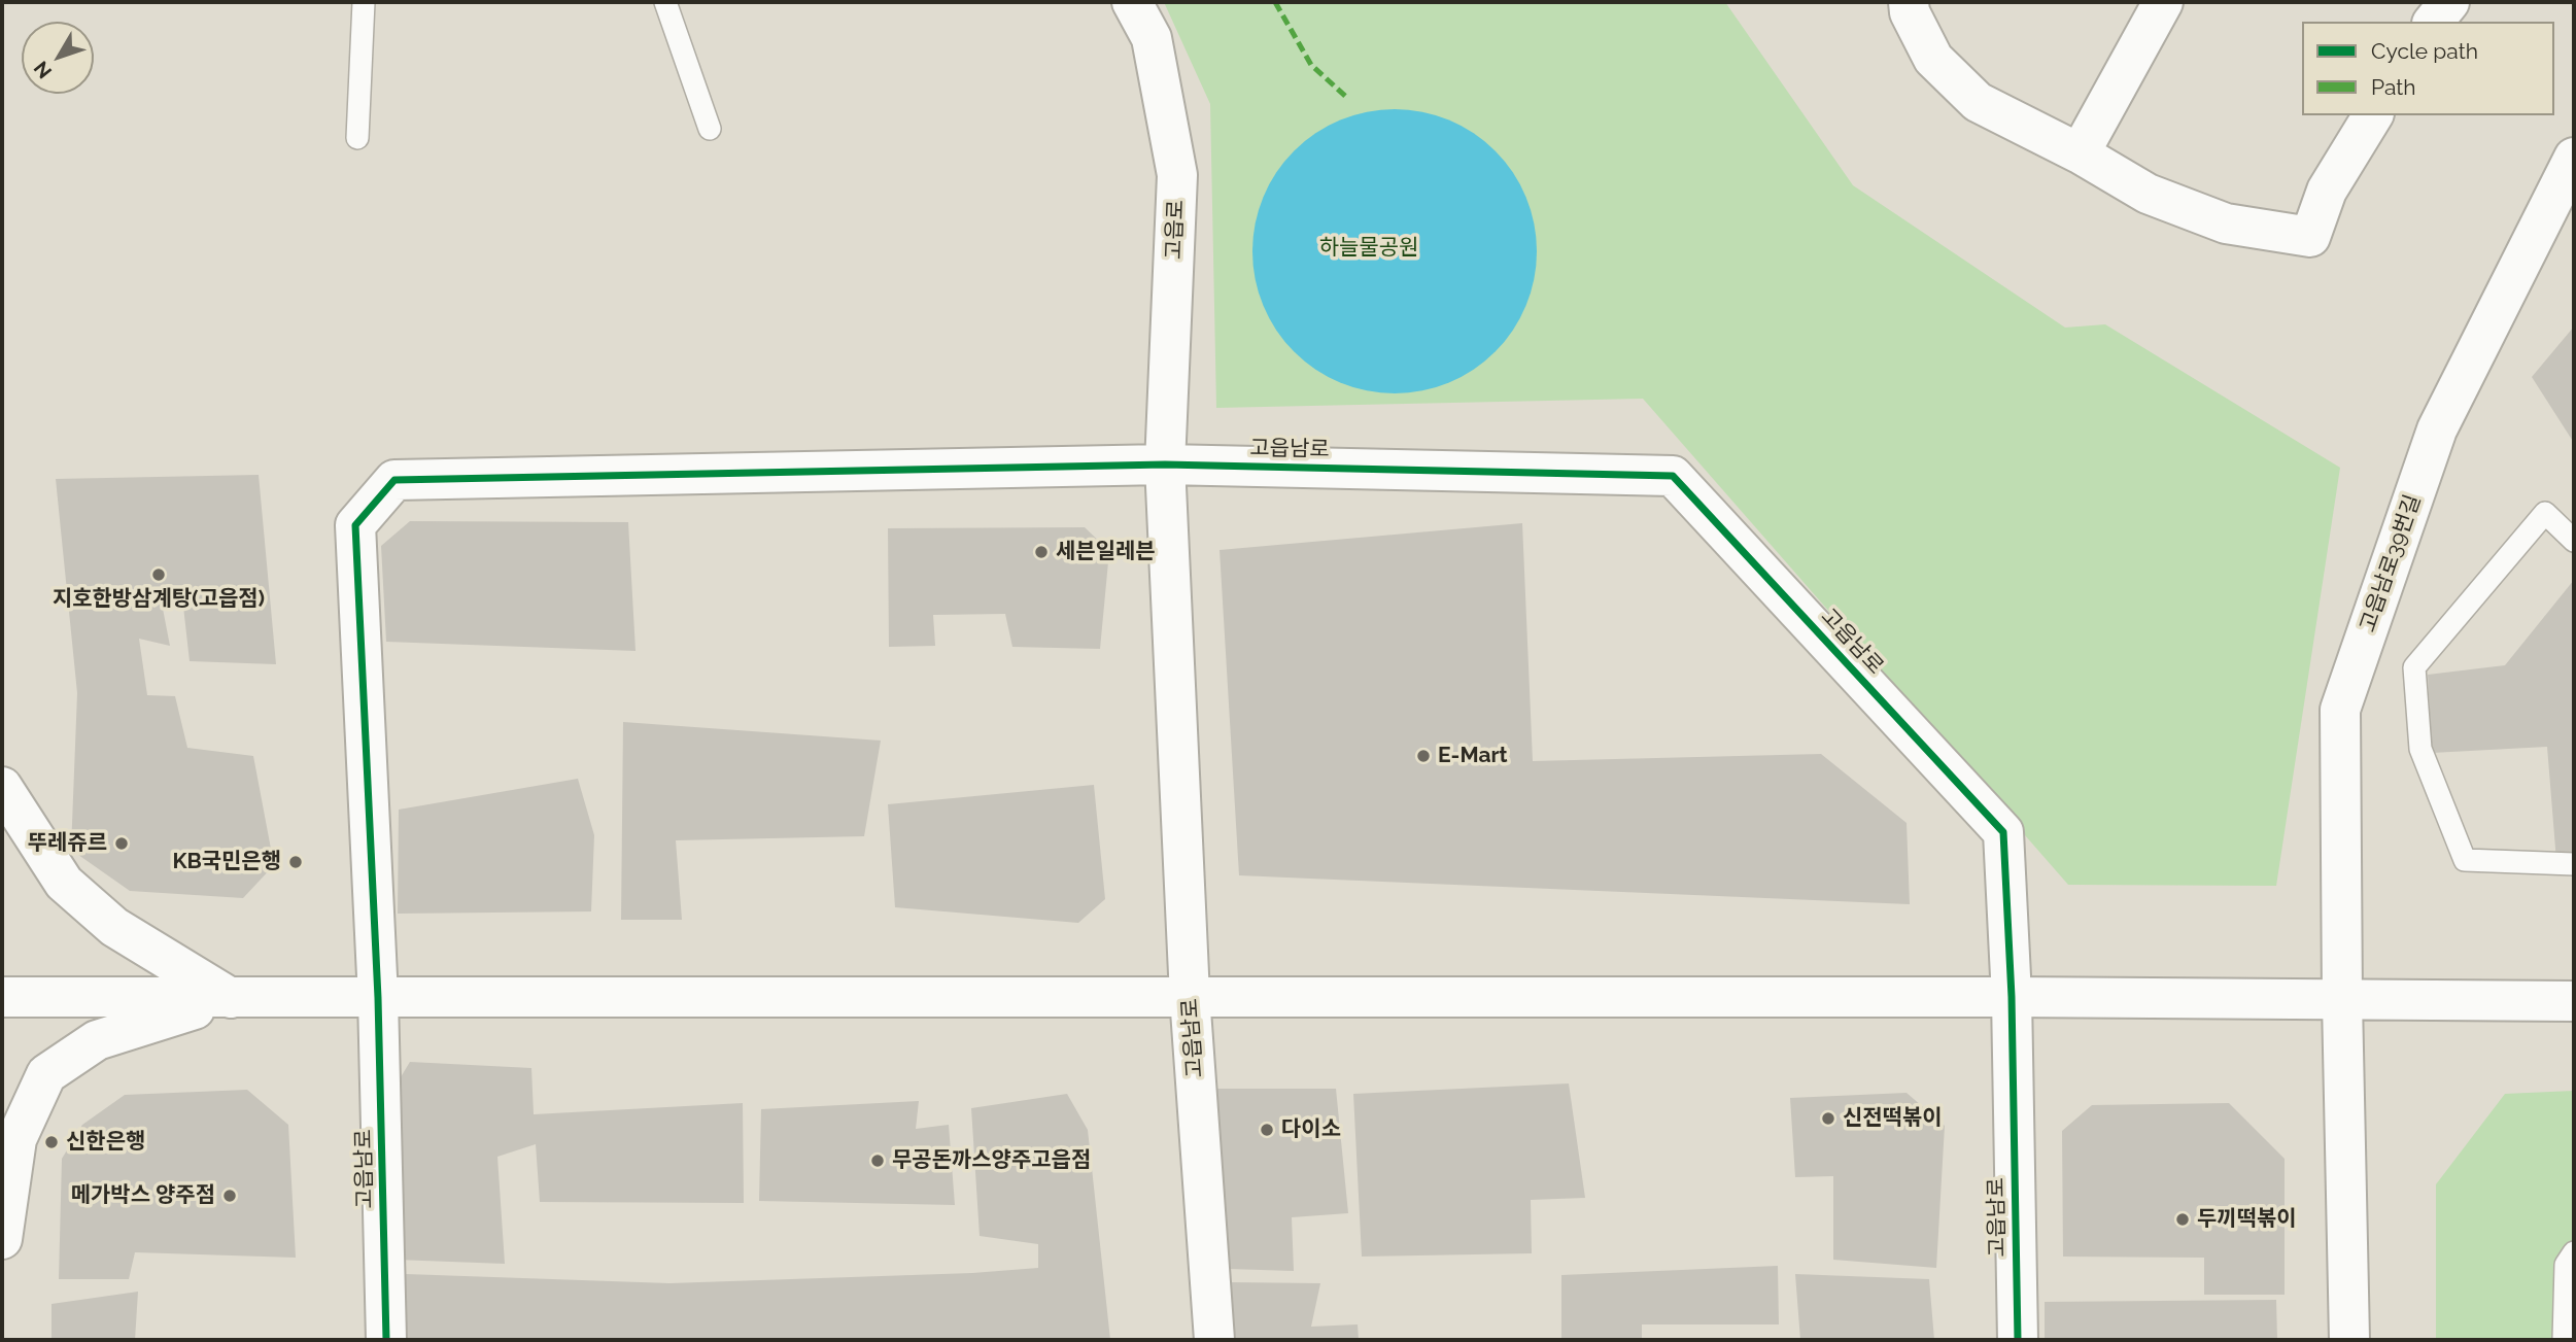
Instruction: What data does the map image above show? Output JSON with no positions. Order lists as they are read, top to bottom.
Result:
{
  "streets": {
    "street": ["고읍로", "고읍남로", "고읍남로39번길"]
  },
  "crossings": [
    ["고읍로", "고읍남로"]
  ],
  "parks": ["하늘물공원"],
  "places": [
    "세븐일레븐",
    "지호한방삼계탕(고읍점)",
    "E-Mart",
    "뚜레쥬르",
    "KB국민은행",
    "신전떡볶이",
    "다이소",
    "신한은행",
    "무공돈까스양주고읍점",
    "메가박스 양주점",
    "두끼떡볶이"
  ],
  "legend": ["Cycle path", "Path"],
  "north": "bottom left"
}
